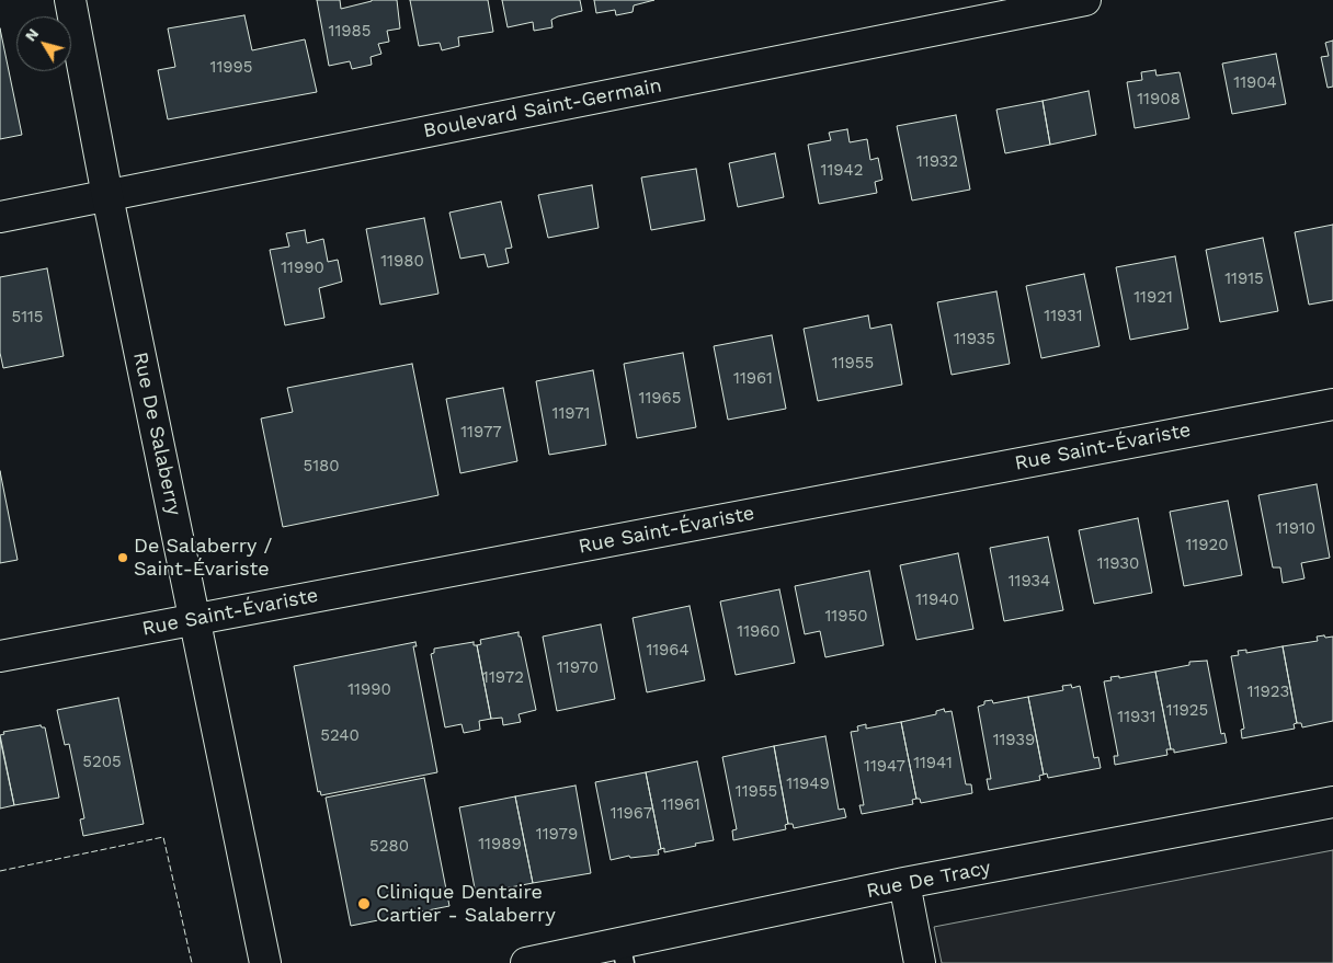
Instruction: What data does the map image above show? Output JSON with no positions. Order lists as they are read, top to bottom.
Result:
{
  "streets": {
    "street": [
      "Boulevard Saint-Germain",
      "Rue De Salaberry",
      "Rue Saint-Évariste",
      "Rue De Tracy"
    ]
  },
  "crossings": [
    ["Boulevard Saint-Germain", "Rue De Salaberry"],
    ["Rue De Salaberry", "Rue Saint-Évariste"]
  ],
  "places": ["De Salaberry / Saint-Évariste", "Clinique Dentaire Cartier - Salaberry"],
  "house_numbers": [
    "11985",
    "11995",
    "11904",
    "11908",
    "11932",
    "11942",
    "11980",
    "11990",
    "11915",
    "11921",
    "11931",
    "5115",
    "11935",
    "11955",
    "11961",
    "11965",
    "11971",
    "11977",
    "5180",
    "11910",
    "11920",
    "11930",
    "11934",
    "11940",
    "11950",
    "11960",
    "11964",
    "11970",
    "11972",
    "11990",
    "11923",
    "11925",
    "11931",
    "5240",
    "11939",
    "5205",
    "11941",
    "11947",
    "11949",
    "11955",
    "11961",
    "11967",
    "11979",
    "11989",
    "5280"
  ],
  "north": "top left"
}
